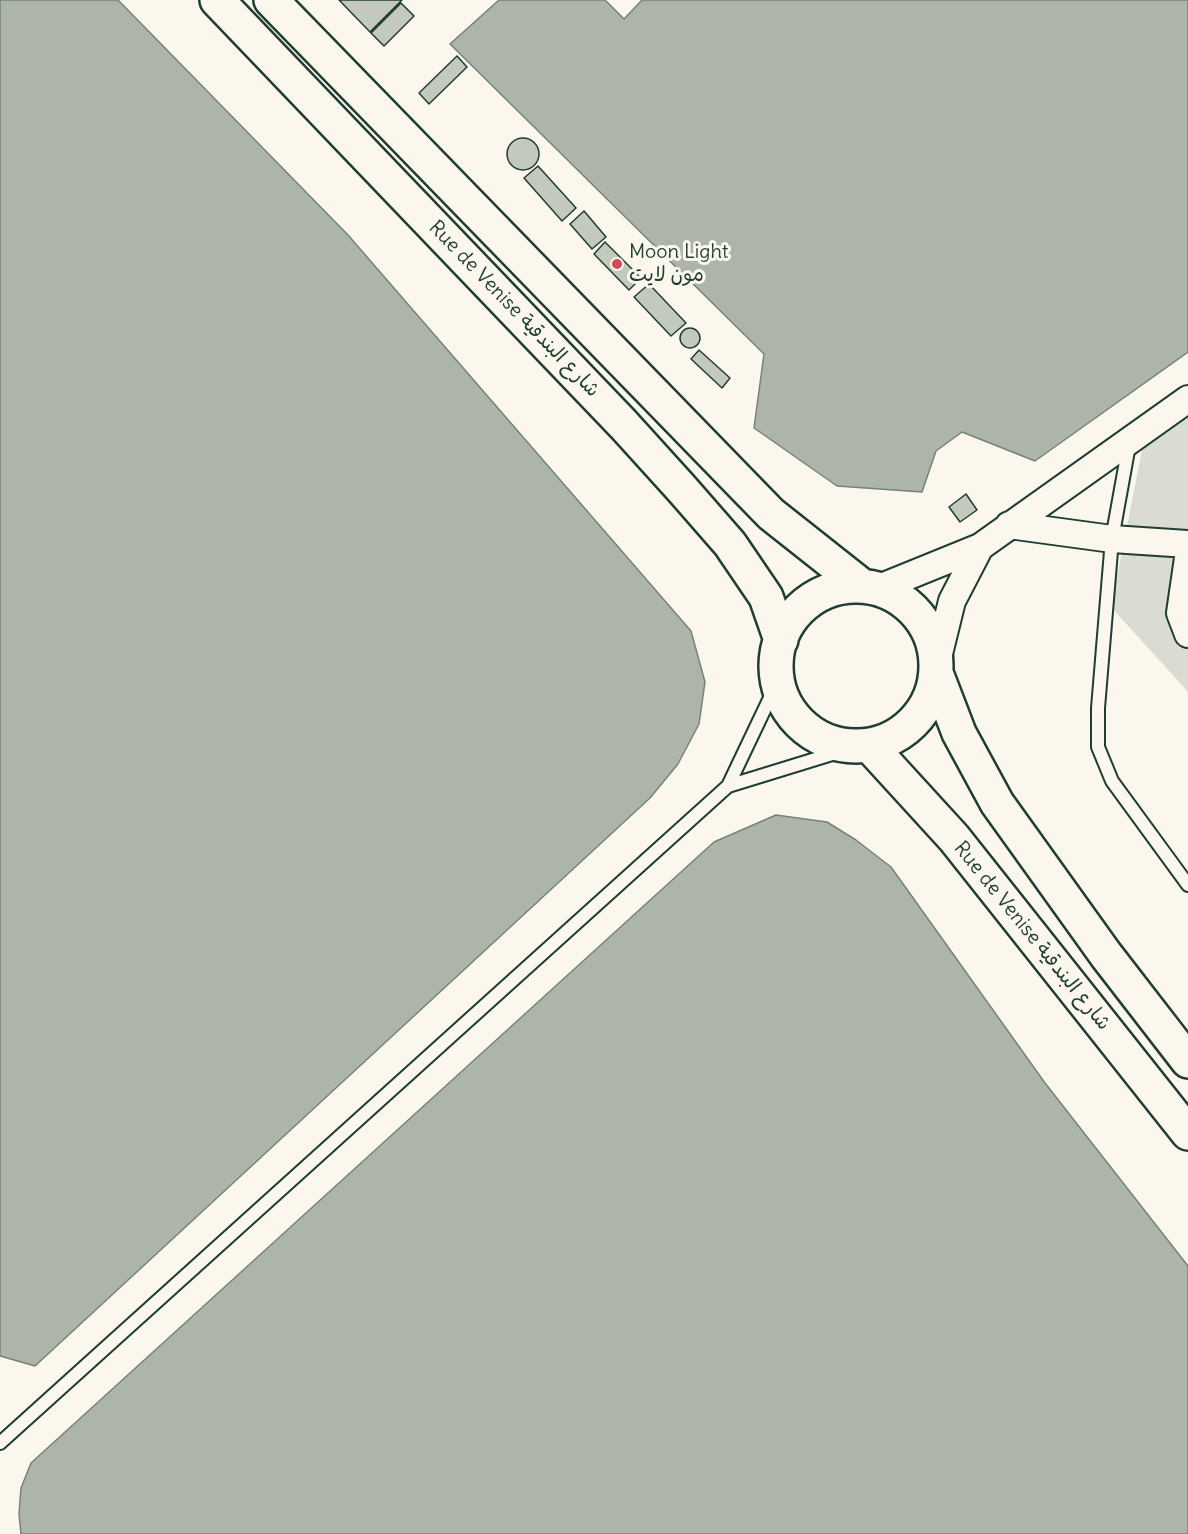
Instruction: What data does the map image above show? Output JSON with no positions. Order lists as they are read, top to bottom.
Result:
{
  "streets": {
    "main road": ["Rue de Venise شارع البندقية"]
  },
  "places": ["Moon Light مون لايت"]
}
